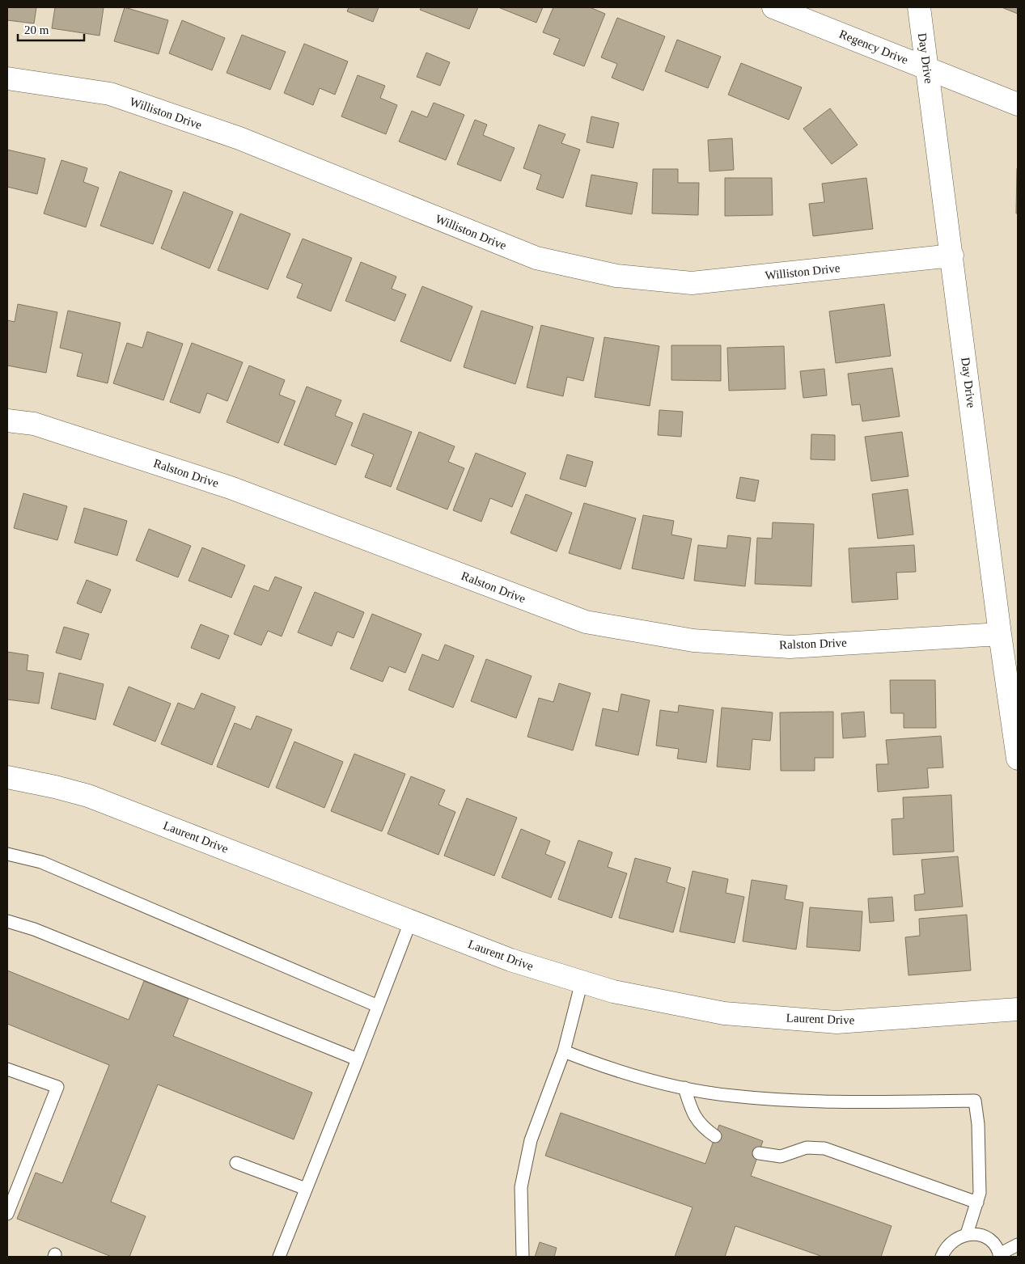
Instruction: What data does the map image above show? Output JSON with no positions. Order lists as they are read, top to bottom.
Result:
{
  "streets": {
    "street": [
      "Regency Drive",
      "Day Drive",
      "Williston Drive",
      "Ralston Drive",
      "Laurent Drive"
    ]
  },
  "crossings": [
    ["Regency Drive", "Day Drive"],
    ["Day Drive", "Williston Drive"],
    ["Day Drive", "Ralston Drive"]
  ],
  "scale_bar": "20 m"
}
